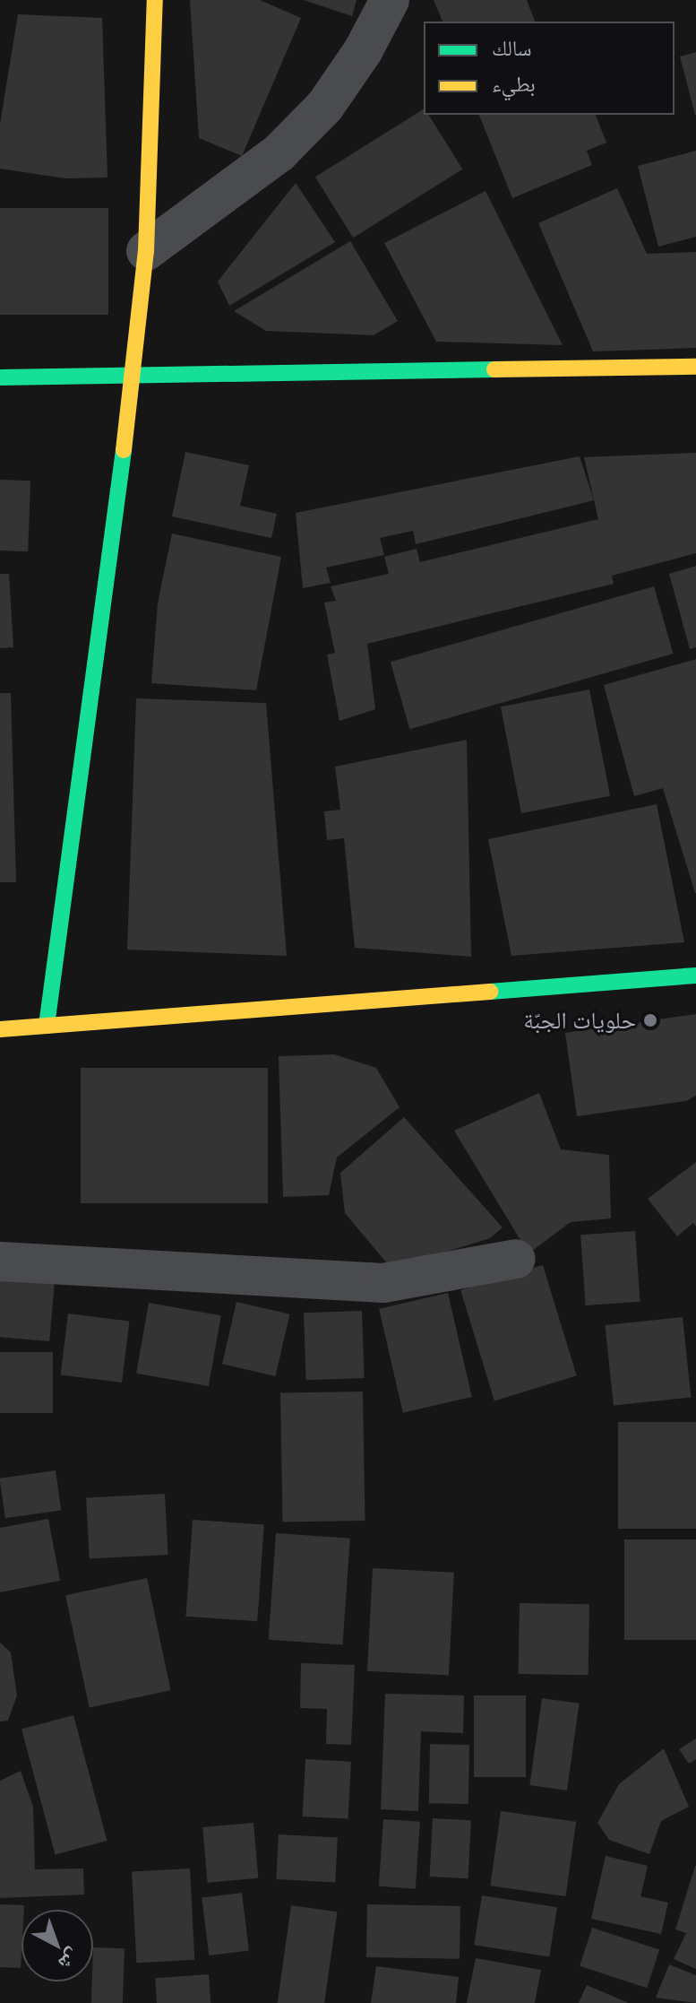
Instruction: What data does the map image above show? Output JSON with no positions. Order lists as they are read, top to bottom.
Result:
{
  "places": ["حلويات الجبّة"],
  "legend": ["سالك", "بطيء"],
  "north": "bottom right"
}
